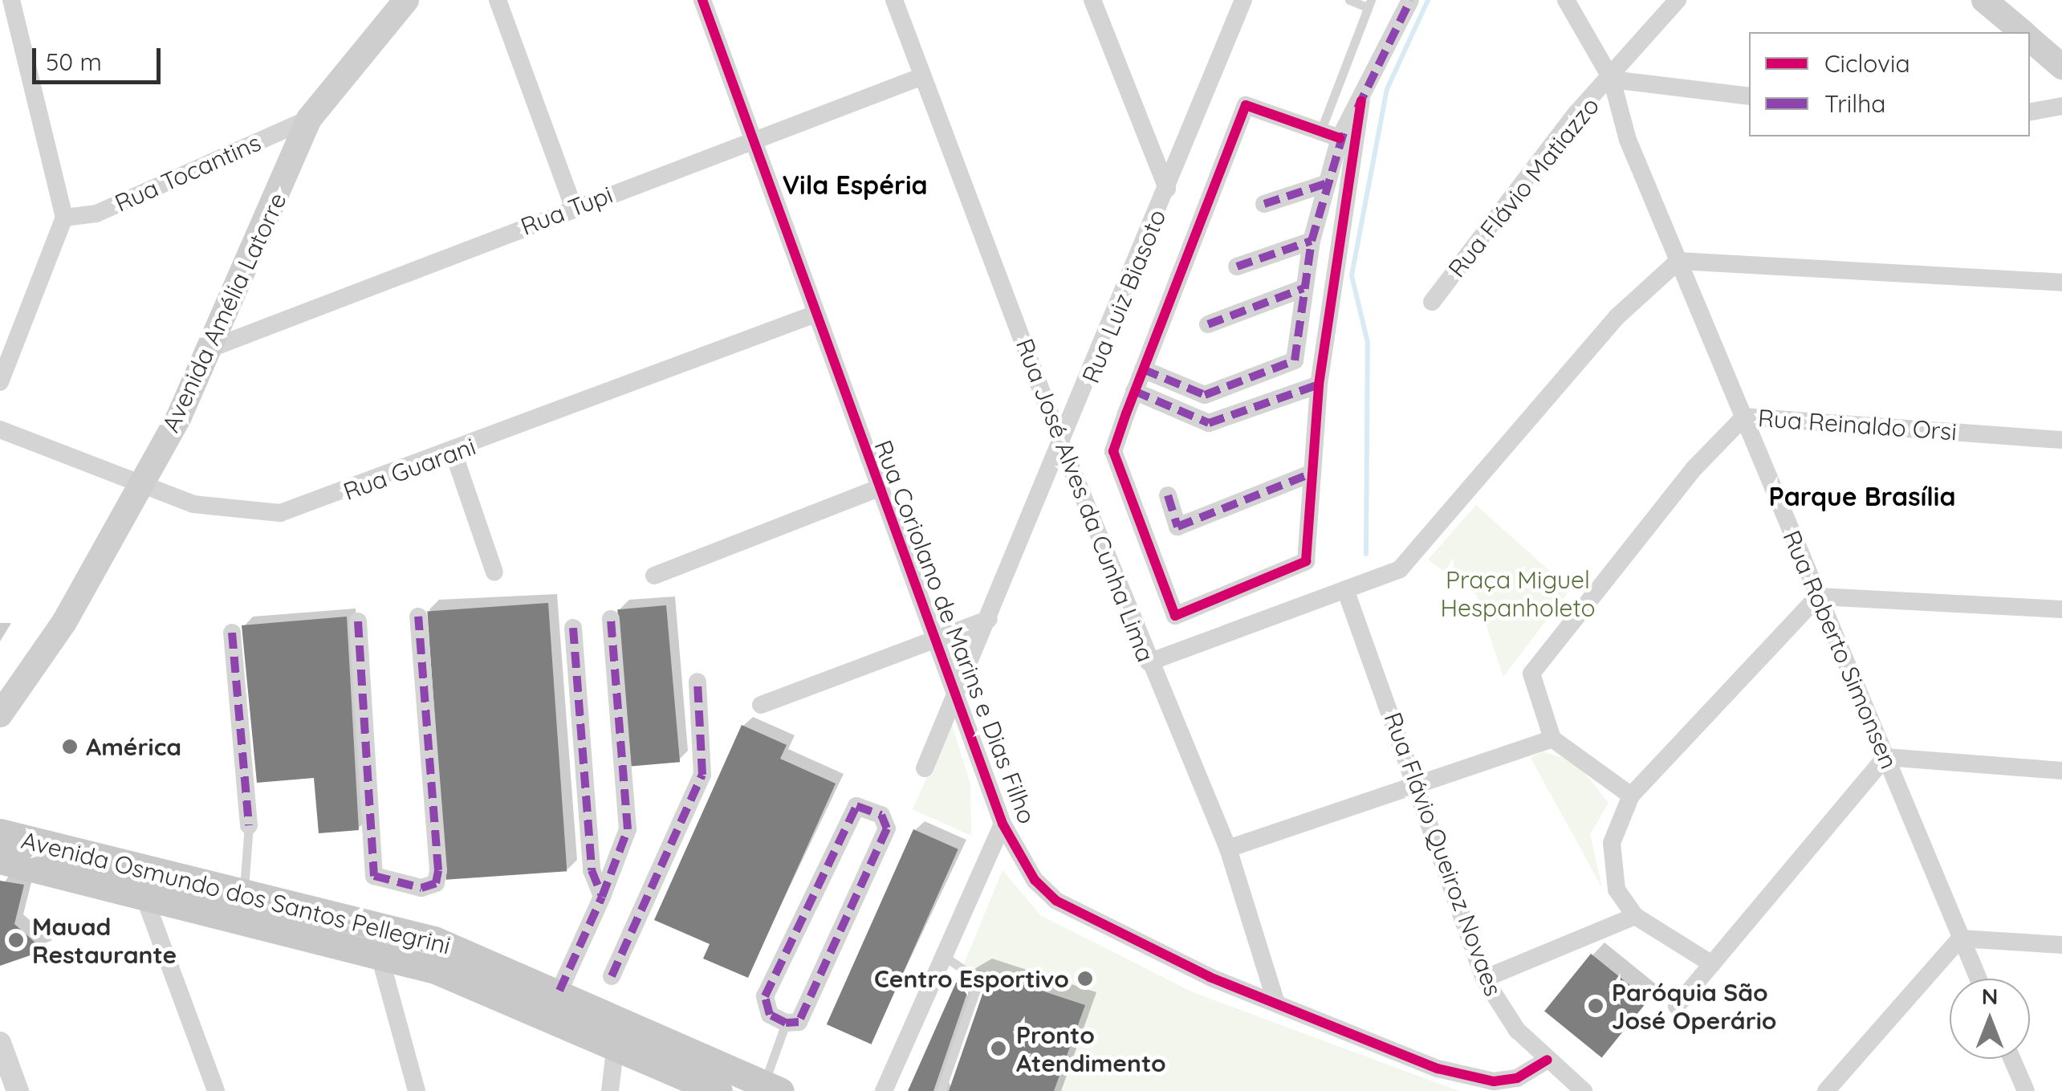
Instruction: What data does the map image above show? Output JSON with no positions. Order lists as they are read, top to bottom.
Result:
{
  "streets": {
    "main road": ["Avenida Amélia Latorre", "Avenida Osmundo dos Santos Pellegrini"],
    "street": [
      "Rua Tocantins",
      "Rua Flávio Matiazzo",
      "Rua Tupi",
      "Rua Luiz Biasoto",
      "Rua Reinaldo Orsi",
      "Rua Guarani",
      "Rua José Alves da Cunha Lima",
      "Rua Coriolano de Marins e Dias Filho",
      "Rua Roberto Simonsen",
      "Rua Flávio Queiroz Novaes"
    ]
  },
  "crossings": [
    ["Rua Tocantins", "Avenida Amélia Latorre"],
    ["Rua Flávio Matiazzo", "Rua Roberto Simonsen"],
    ["Rua Tupi", "Avenida Amélia Latorre"],
    ["Rua Tupi", "Rua José Alves da Cunha Lima"],
    ["Rua Tupi", "Rua Coriolano de Marins e Dias Filho"],
    ["Rua Luiz Biasoto", "Rua José Alves da Cunha Lima"],
    ["Rua Luiz Biasoto", "Rua Coriolano de Marins e Dias Filho"],
    ["Avenida Amélia Latorre", "Rua Guarani"],
    ["Rua Reinaldo Orsi", "Rua Roberto Simonsen"],
    ["Rua Guarani", "Rua Coriolano de Marins e Dias Filho"],
    ["Rua José Alves da Cunha Lima", "Rua Coriolano de Marins e Dias Filho"],
    ["Rua Coriolano de Marins e Dias Filho", "Rua Flávio Queiroz Novaes"]
  ],
  "districts": ["Vila Espéria", "Parque Brasília"],
  "parks": ["Praça Miguel Hespanholeto"],
  "places": [
    "América",
    "Mauad Restaurante",
    "Centro Esportivo",
    "Paróquia São José Operário",
    "Pronto Atendimento"
  ],
  "legend": ["Ciclovia", "Trilha"],
  "scale_bar": "50 m",
  "north": "top"
}
